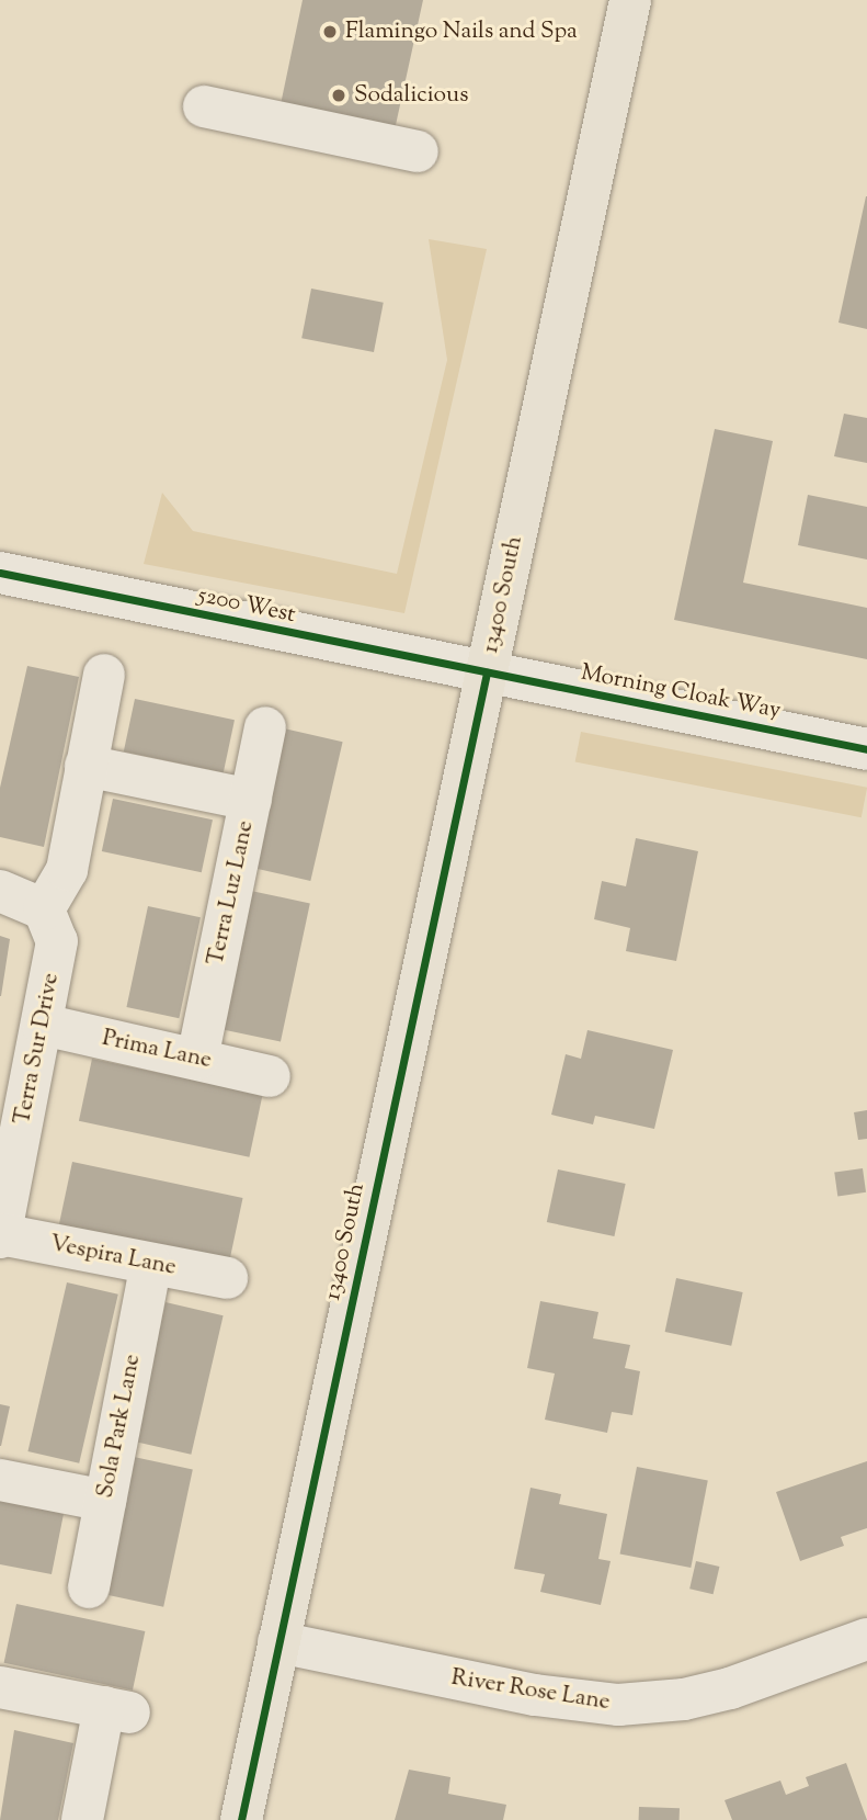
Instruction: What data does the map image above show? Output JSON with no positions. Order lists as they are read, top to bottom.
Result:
{
  "streets": {
    "main road": ["13400 South"],
    "street": [
      "5200 West",
      "Morning Cloak Way",
      "Terra Luz Lane",
      "Terra Sur Drive",
      "Prima Lane",
      "Vespira Lane",
      "Sola Park Lane",
      "River Rose Lane"
    ]
  },
  "crossings": [
    ["13400 South", "5200 West"],
    ["13400 South", "Morning Cloak Way"],
    ["13400 South", "River Rose Lane"],
    ["5200 West", "Morning Cloak Way"],
    ["Terra Luz Lane", "Prima Lane"],
    ["Terra Sur Drive", "Prima Lane"],
    ["Terra Sur Drive", "Vespira Lane"],
    ["Vespira Lane", "Sola Park Lane"]
  ],
  "places": ["Flamingo Nails and Spa", "Sodalicious"]
}
